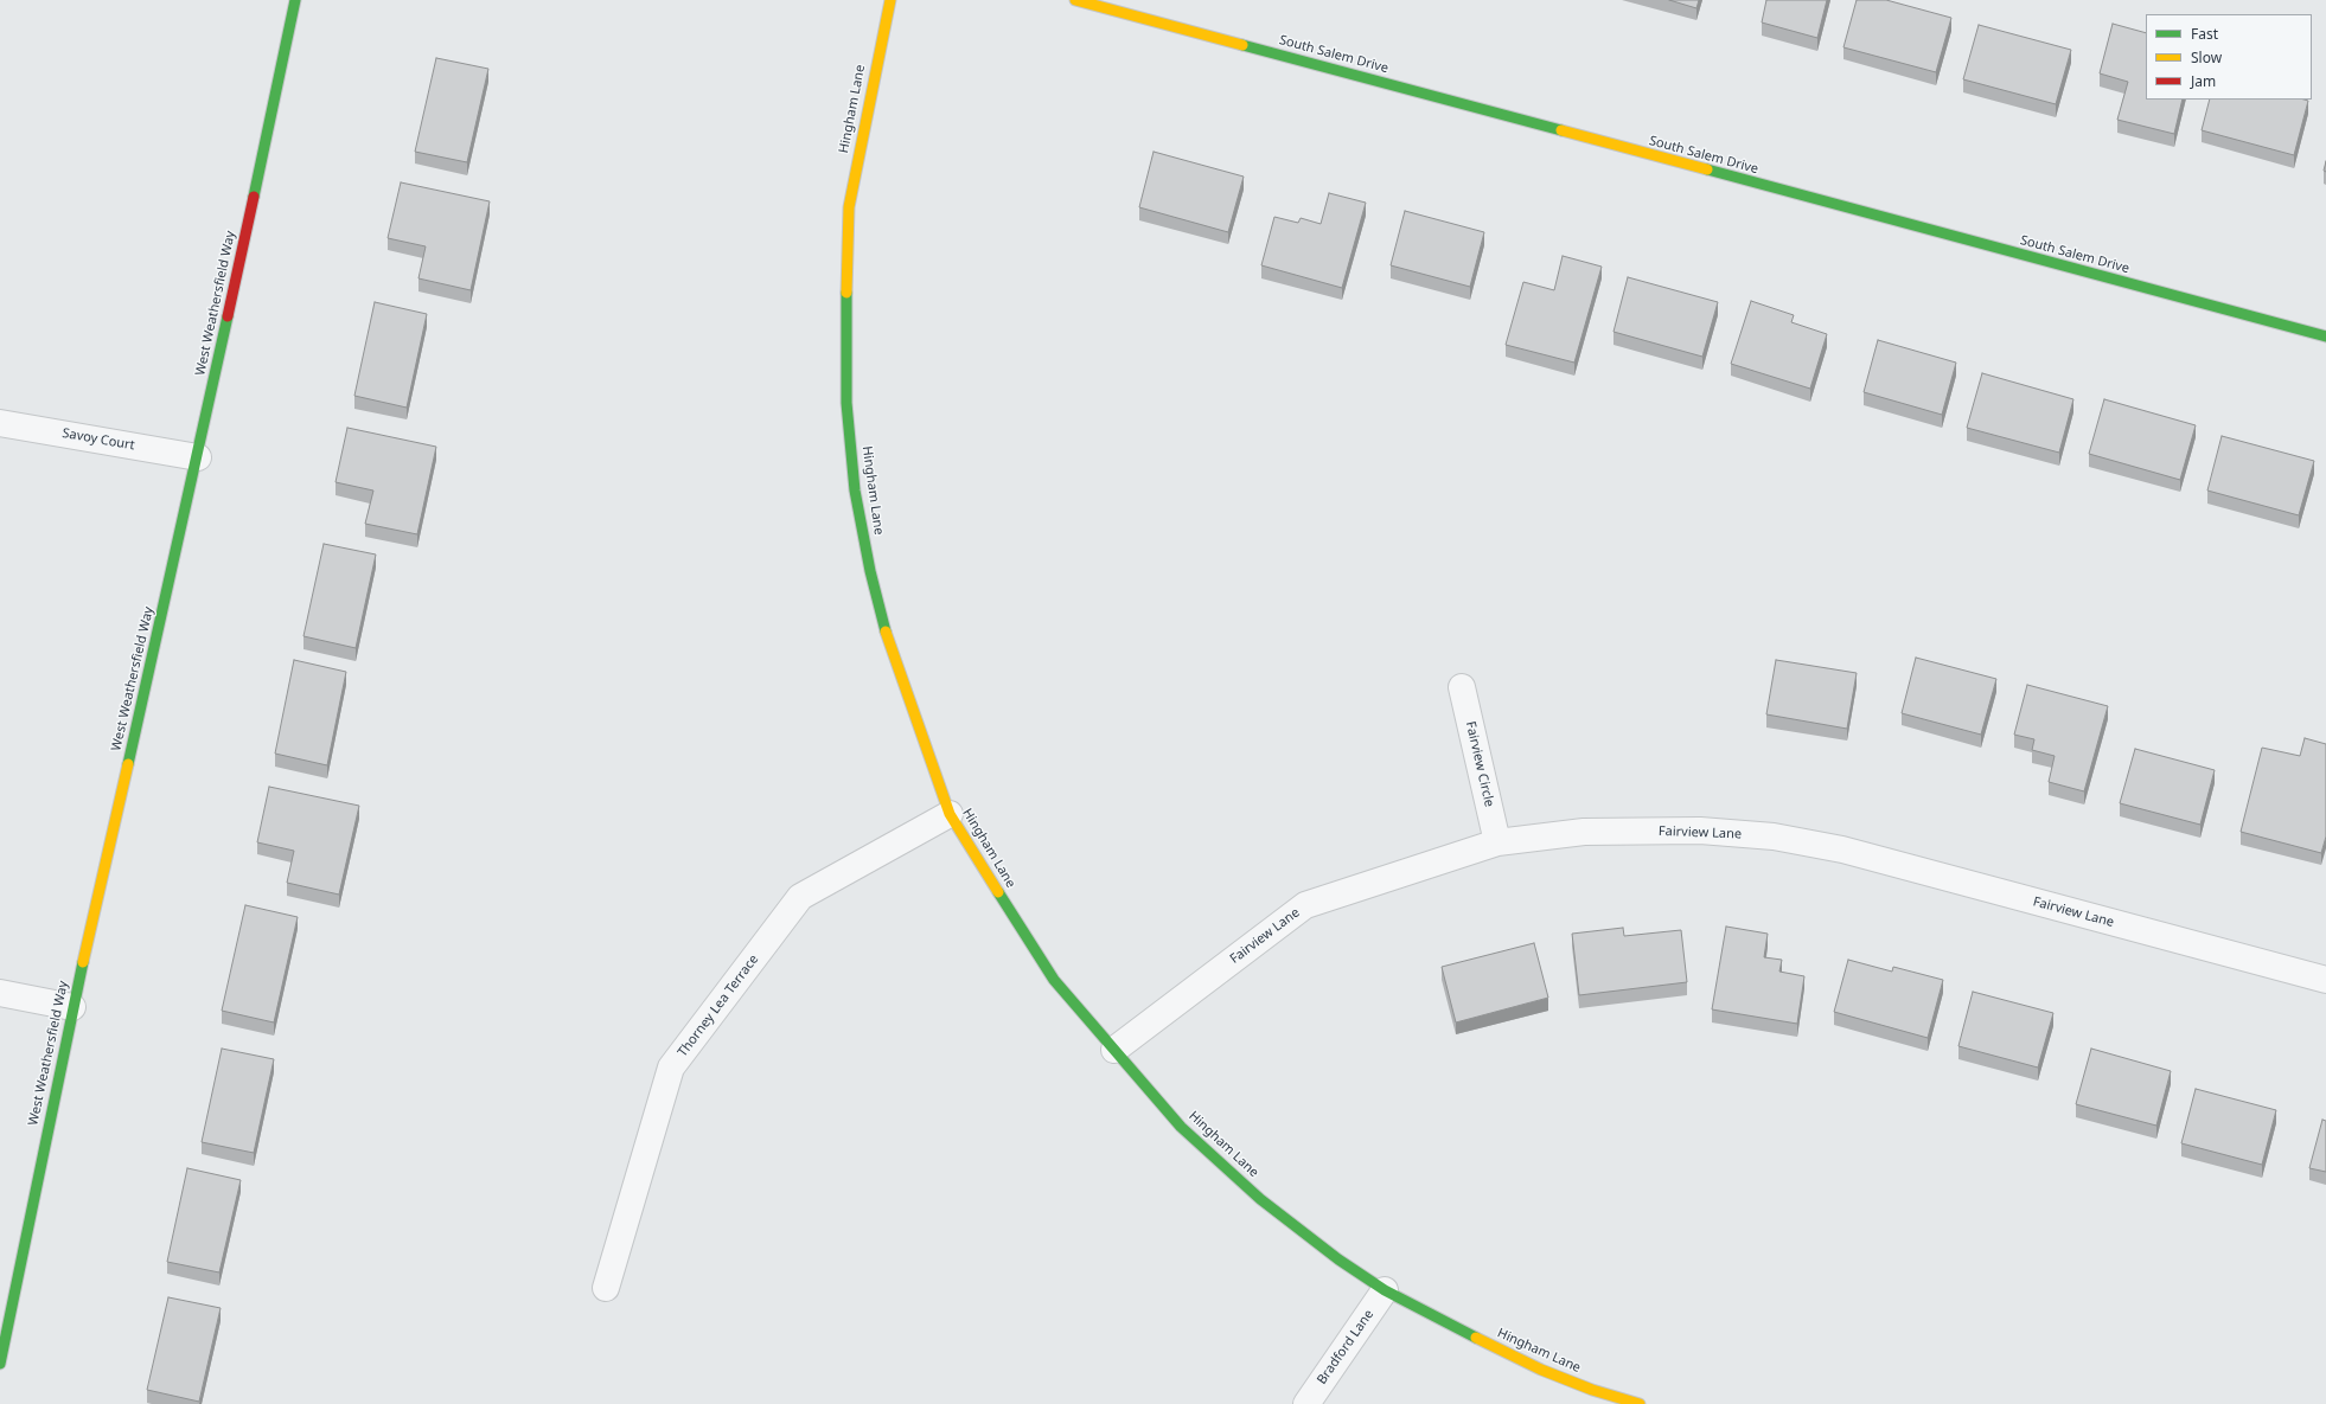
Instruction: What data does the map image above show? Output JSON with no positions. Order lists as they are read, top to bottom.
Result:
{
  "streets": {
    "street": [
      "South Salem Drive",
      "Hingham Lane",
      "West Weathersfield Way",
      "Savoy Court",
      "Fairview Circle",
      "Fairview Lane",
      "Thorney Lea Terrace",
      "Bradford Lane"
    ]
  },
  "crossings": [
    ["Hingham Lane", "Fairview Lane"],
    ["Hingham Lane", "Thorney Lea Terrace"],
    ["Hingham Lane", "Bradford Lane"],
    ["West Weathersfield Way", "Savoy Court"],
    ["Fairview Circle", "Fairview Lane"]
  ],
  "legend": ["Fast", "Slow", "Jam"]
}
